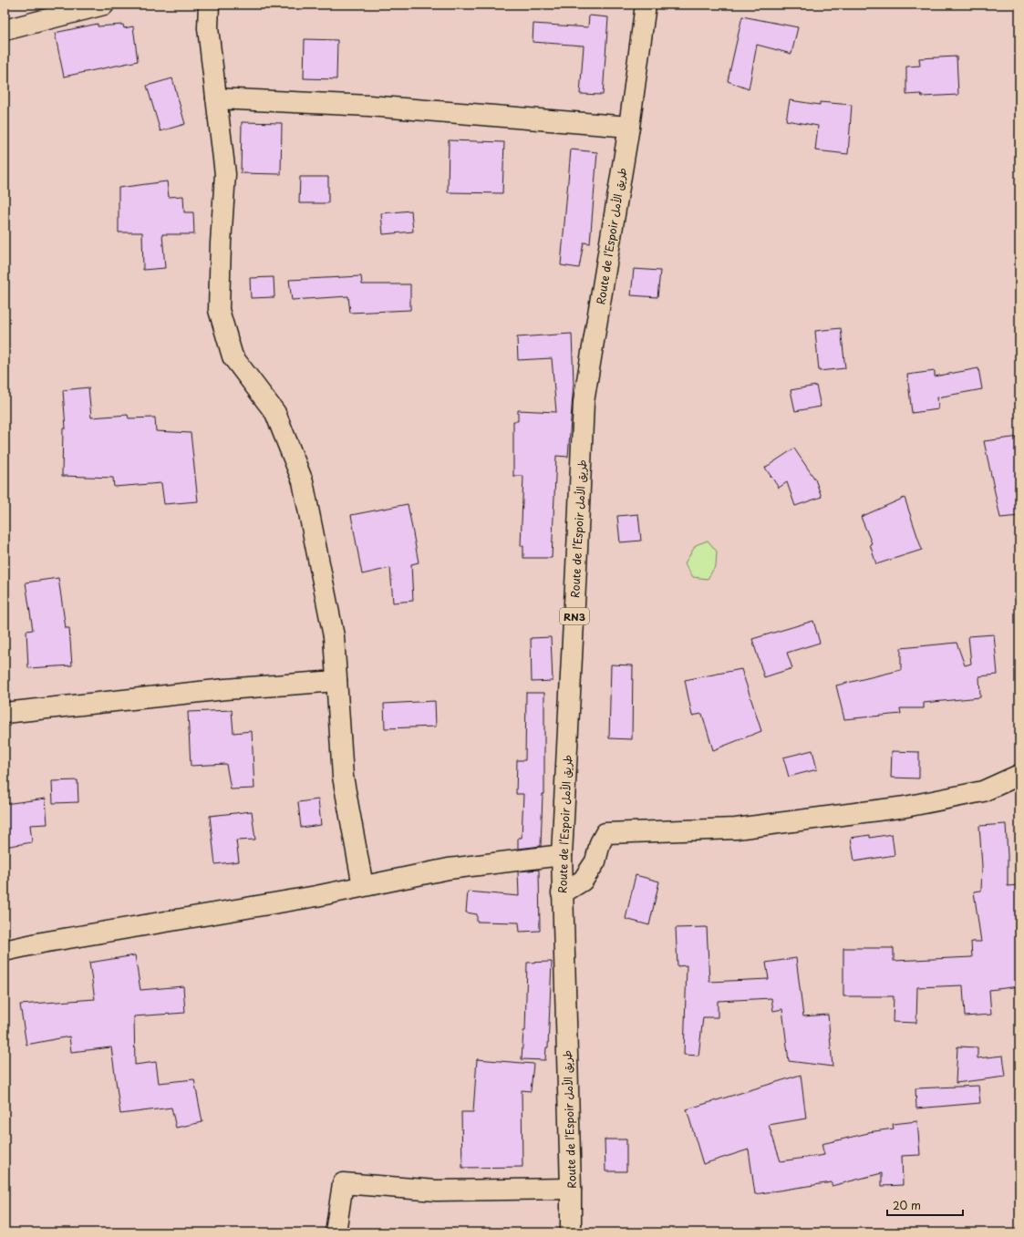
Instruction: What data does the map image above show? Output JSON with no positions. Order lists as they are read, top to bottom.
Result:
{
  "streets": {
    "main road": ["Route de l’Espoir طريق الأمل", "RN3"]
  },
  "scale_bar": "20 m"
}
